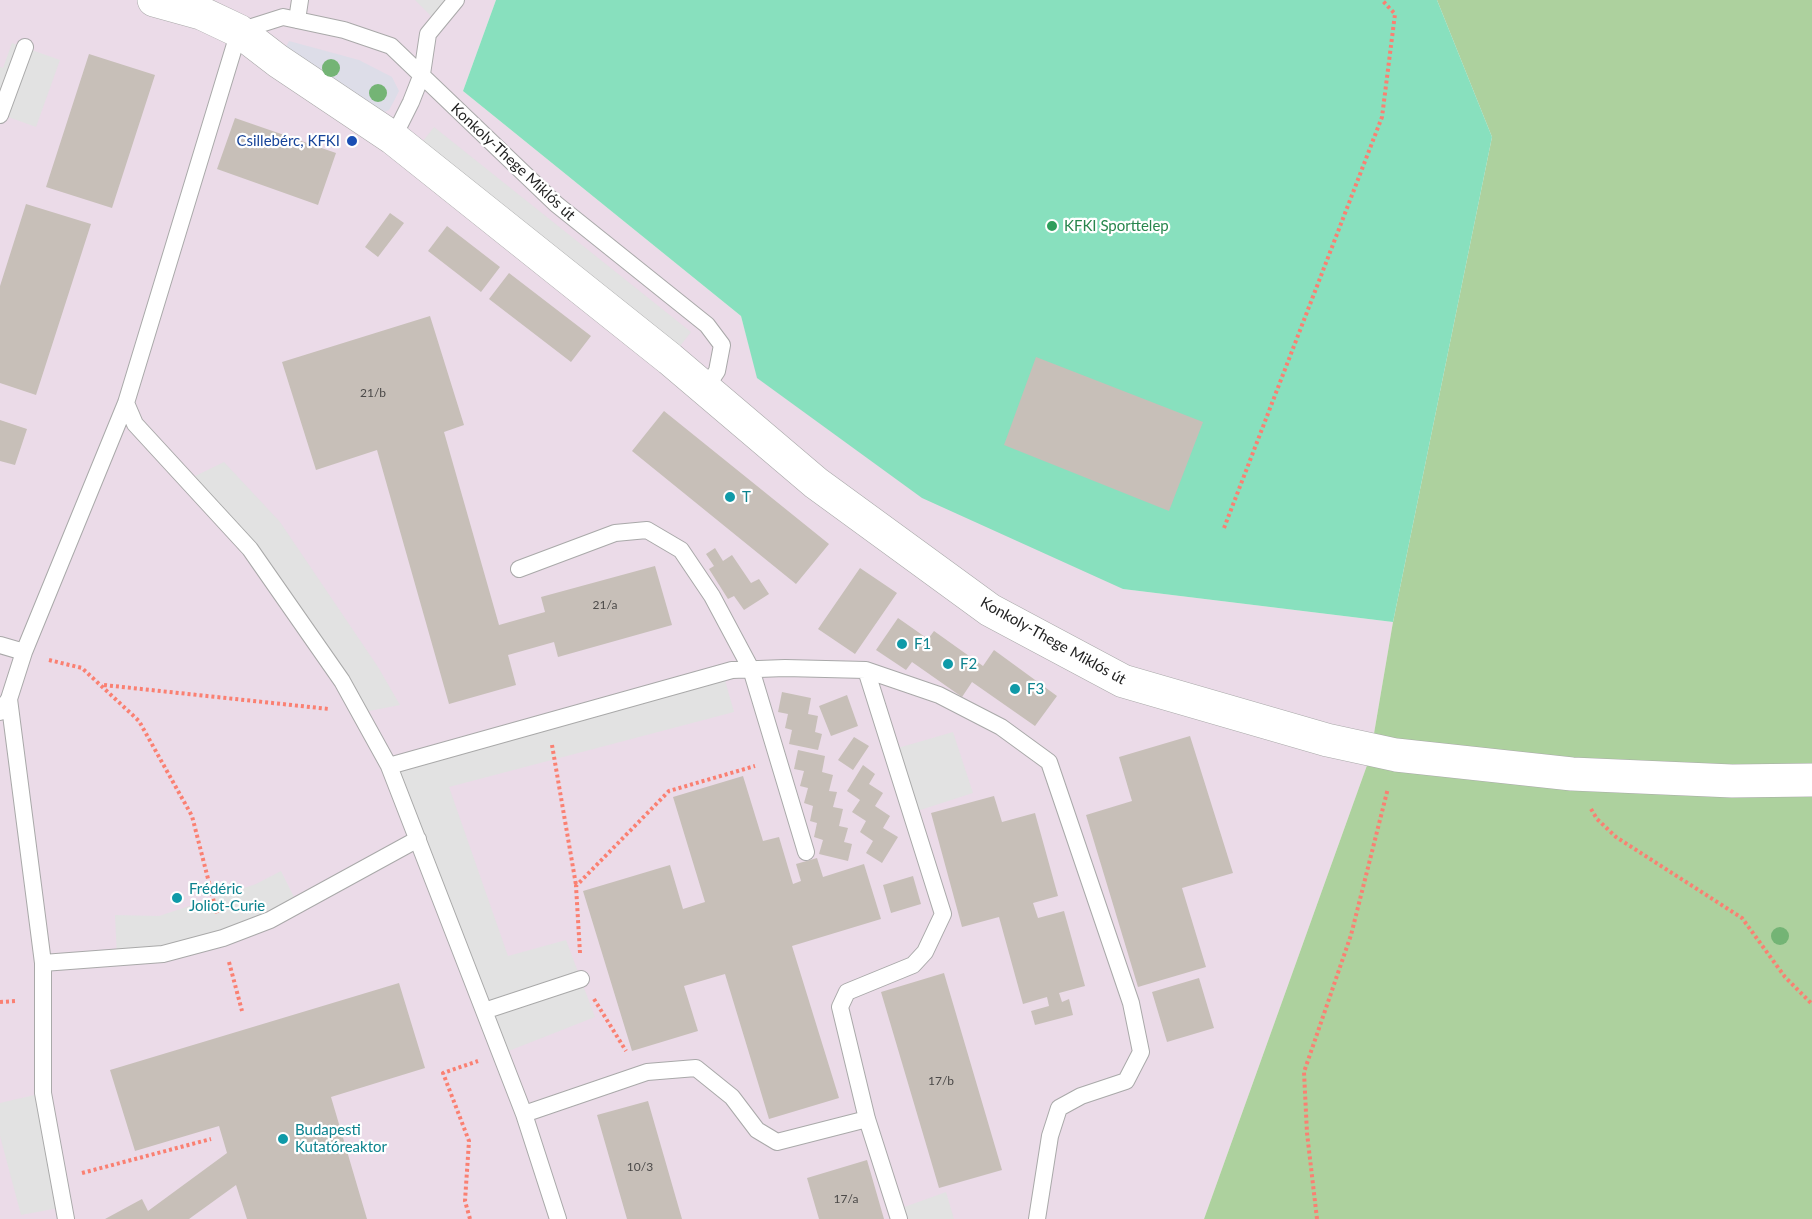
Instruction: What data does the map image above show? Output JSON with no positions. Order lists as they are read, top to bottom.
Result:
{
  "streets": {
    "street": ["Konkoly-Thege Miklós út"]
  },
  "places": [
    "Csillebérc, KFKI",
    "KFKI Sporttelep",
    "T",
    "F1",
    "F2",
    "F3",
    "Frédéric Joliot-Curie",
    "Budapesti Kutatóreaktor"
  ],
  "house_numbers": [
    "21/b",
    "21/a",
    "17/b",
    "10/3",
    "17/a"
  ]
}
